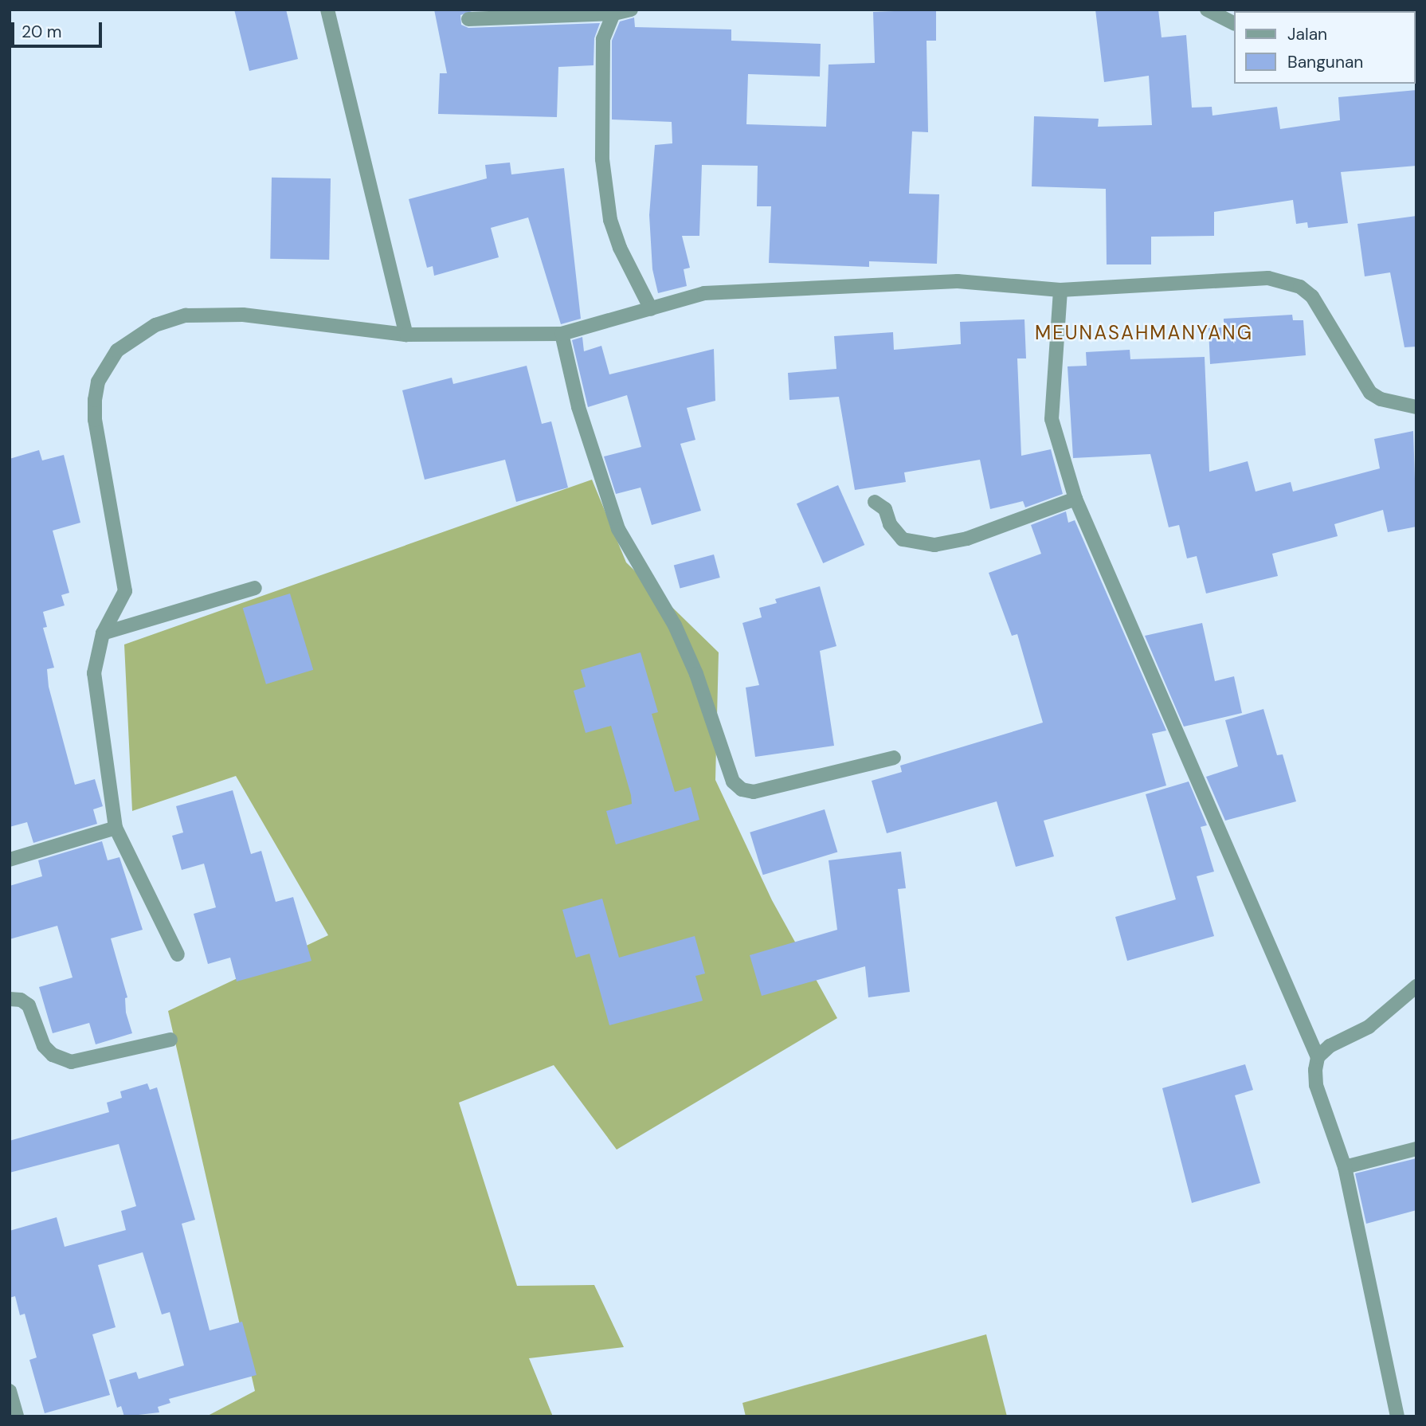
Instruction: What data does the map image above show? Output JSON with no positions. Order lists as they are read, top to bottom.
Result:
{
  "districts": ["MEUNASAHMANYANG"],
  "legend": ["Jalan", "Bangunan"],
  "scale_bar": "20 m"
}
